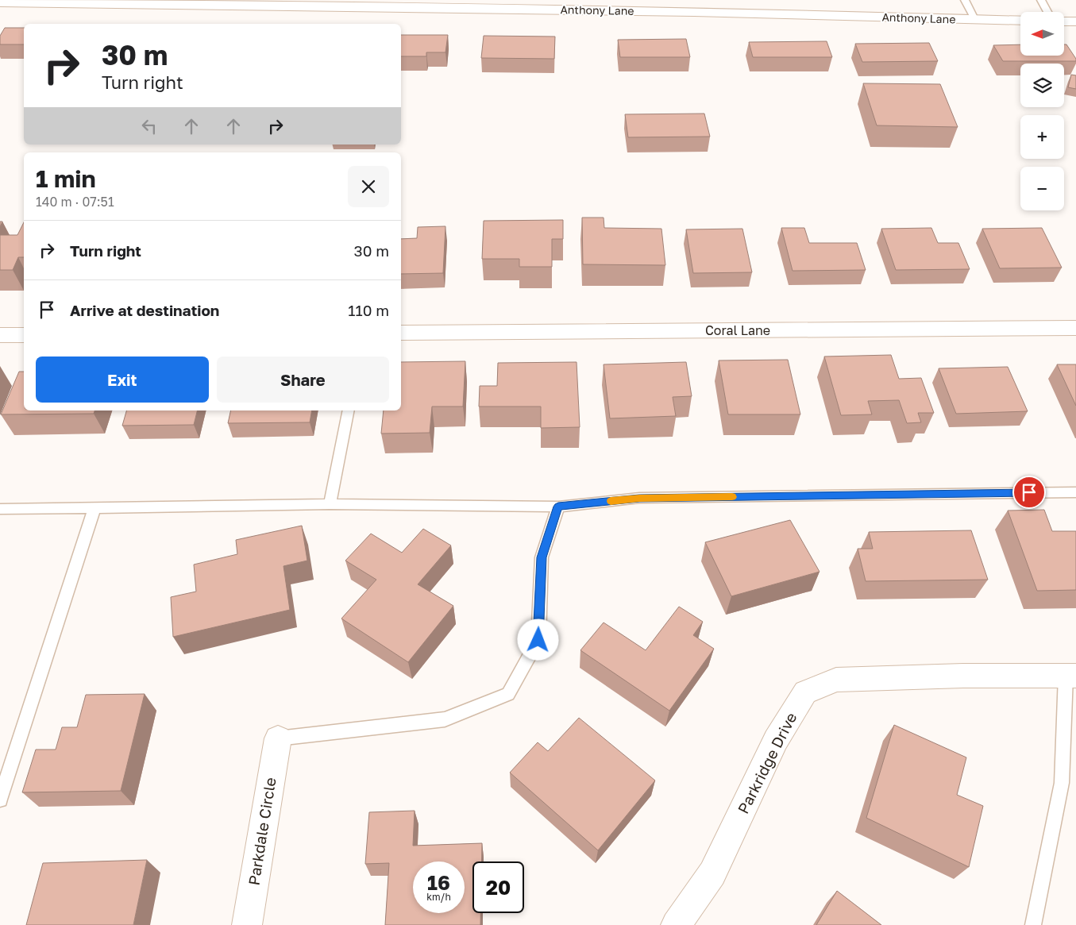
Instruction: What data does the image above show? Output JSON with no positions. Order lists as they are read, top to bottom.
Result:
{
  "streets": {
    "street": [
      "Anthony Lane",
      "Coral Lane",
      "Parkridge Drive",
      "Parkdale Circle"
    ]
  },
  "north": "left",
  "page": {
    "map_buttons": ["+", "−"],
    "turn": ["30 m", "Turn right"],
    "heading": ["1 min", "140 m · 07:51"],
    "list": [
      {
        "name": "Turn right",
        "value": "30 m"
      },
      {
        "name": "Arrive at destination",
        "value": "110 m"
      }
    ],
    "buttons": ["Exit", "Share"],
    "speed": "16 km/h",
    "limit": "20"
  }
}
